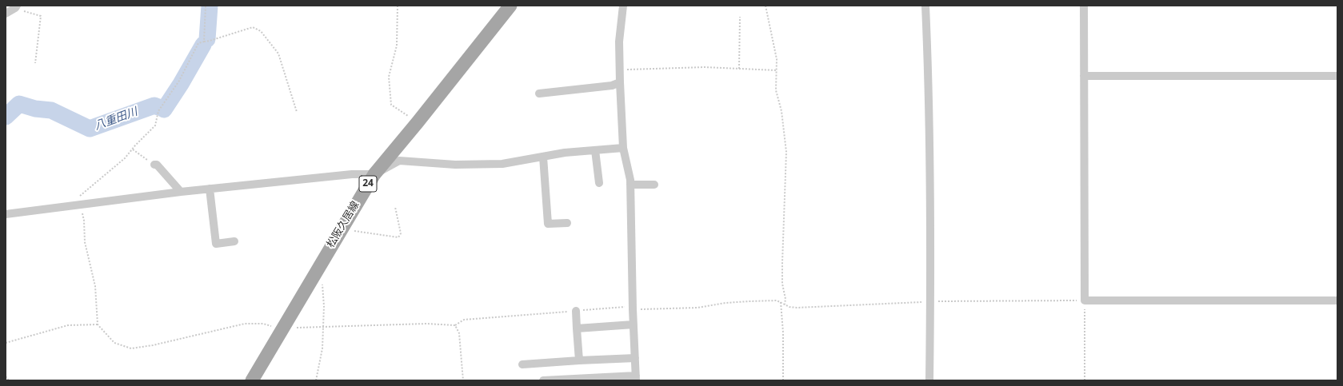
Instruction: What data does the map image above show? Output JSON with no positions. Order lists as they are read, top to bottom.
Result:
{
  "streets": {
    "main road": ["24", "松阪久居線"]
  },
  "water": ["八重田川"]
}
